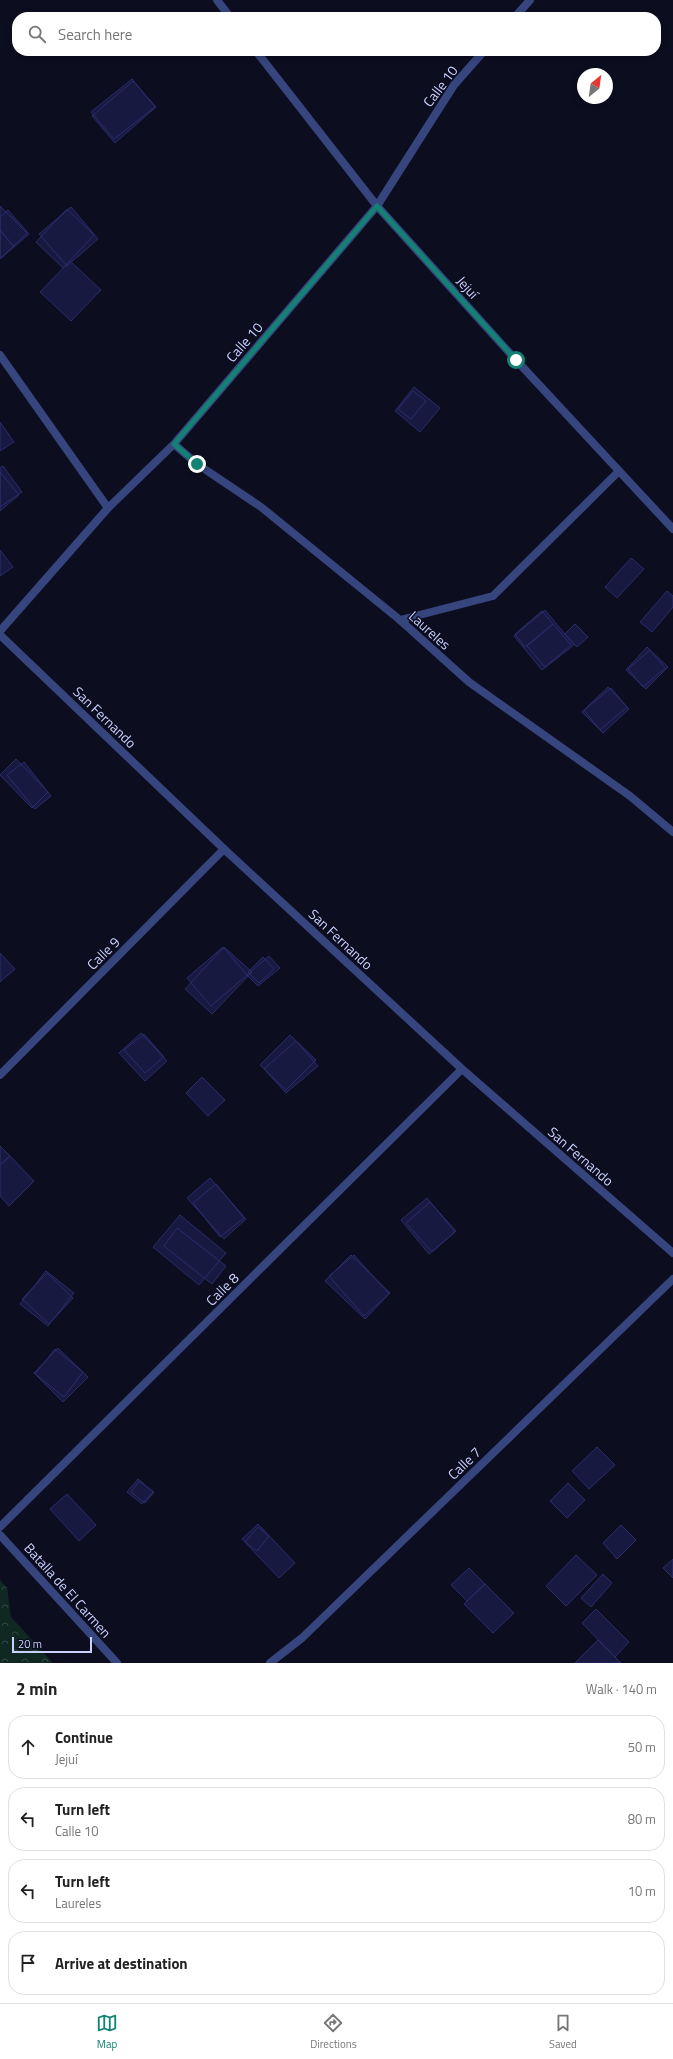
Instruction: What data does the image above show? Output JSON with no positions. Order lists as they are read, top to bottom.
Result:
{
  "streets": {
    "street": [
      "Calle 10",
      "Jejuí",
      "Laureles",
      "San Fernando",
      "Calle 9",
      "Calle 8",
      "Calle 7",
      "Batalla de El Carmen"
    ]
  },
  "crossings": [
    ["Calle 10", "Jejuí"],
    ["Calle 10", "Laureles"],
    ["San Fernando", "Calle 9"],
    ["San Fernando", "Calle 8"]
  ],
  "scale_bar": "20 m",
  "north": "top right",
  "page": {
    "search": "Search here",
    "scale": "20 m",
    "heading": ["2 min", "Walk · 140 m"],
    "list": [
      ["Continue", "Jejuí", "50 m"],
      ["Turn left", "Calle 10", "80 m"],
      ["Turn left", "Laureles", "10 m"],
      "Arrive at destination"
    ],
    "nav": ["Map", "Directions", "Saved"]
  }
}
